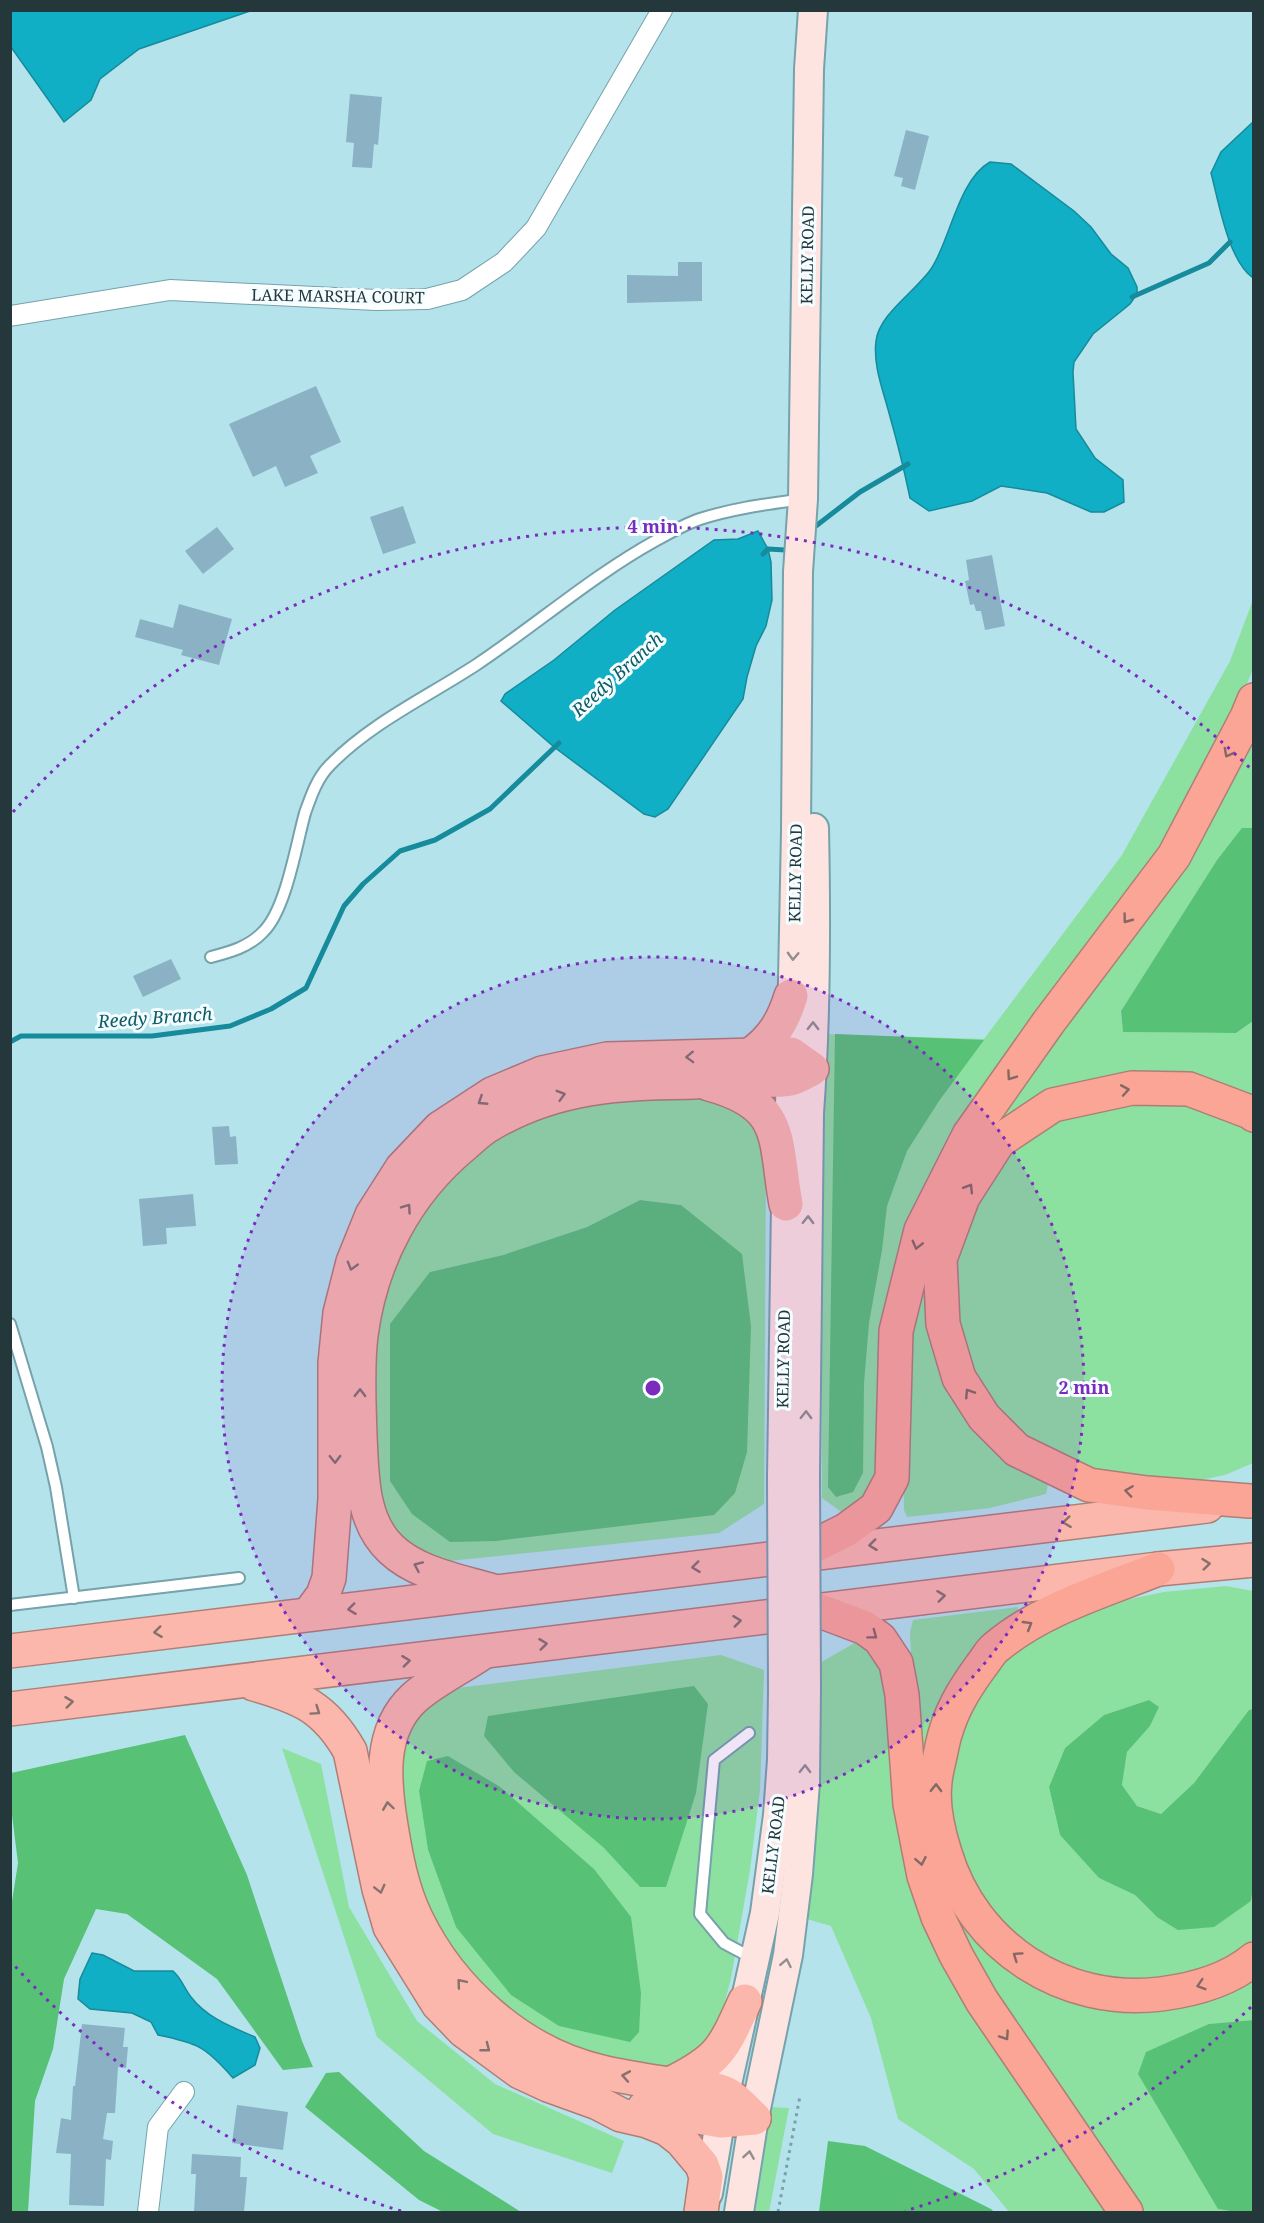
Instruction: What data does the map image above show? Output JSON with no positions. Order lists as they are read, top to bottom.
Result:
{
  "streets": {
    "main road": ["KELLY ROAD"],
    "street": ["LAKE MARSHA COURT"]
  },
  "water": ["Reedy Branch"],
  "rings": ["4 min", "2 min"]
}
